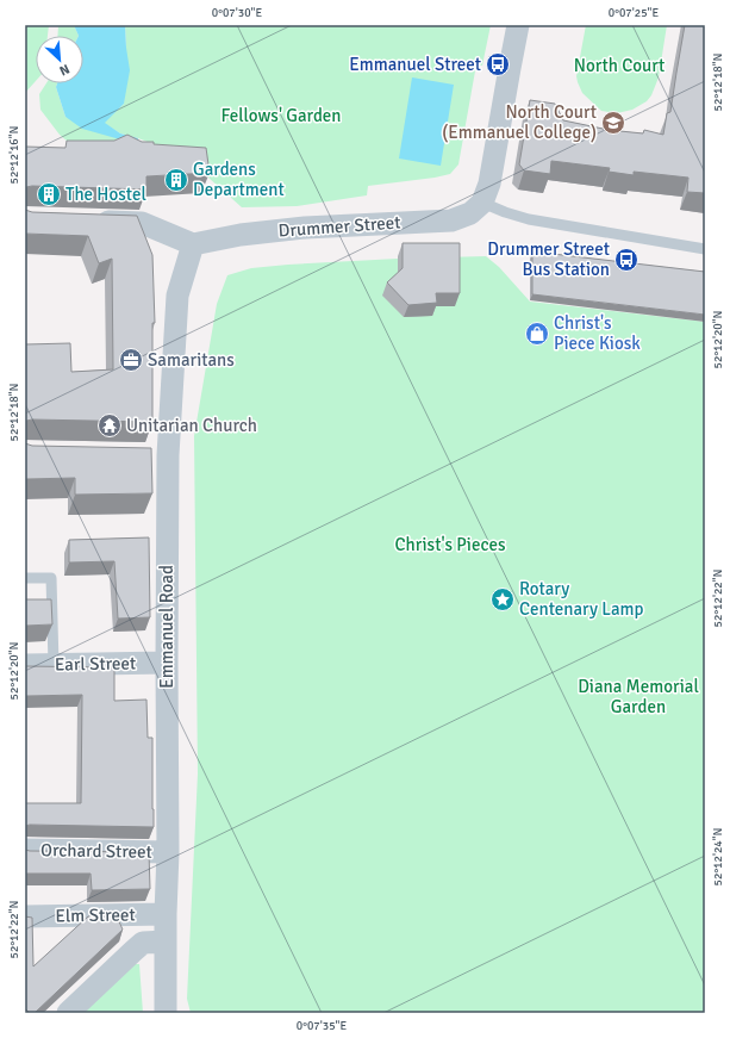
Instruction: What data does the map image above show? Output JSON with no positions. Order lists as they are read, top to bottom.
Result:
{
  "streets": {
    "street": [
      "Drummer Street",
      "Emmanuel Road",
      "Earl Street",
      "Orchard Street",
      "Elm Street"
    ]
  },
  "crossings": [
    ["Drummer Street", "Emmanuel Road"],
    ["Emmanuel Road", "Earl Street"],
    ["Emmanuel Road", "Orchard Street"],
    ["Emmanuel Road", "Elm Street"]
  ],
  "parks": [
    "North Court",
    "Fellows' Garden",
    "Christ's Pieces",
    "Diana Memorial Garden"
  ],
  "places": {
    "bus stop": ["Emmanuel Street", "Drummer Street Bus Station"],
    "school or university": ["North Court (Emmanuel College)"],
    "building": ["Gardens Department", "The Hostel"],
    "shop": ["Christ's Piece Kiosk"],
    "office": ["Samaritans"],
    "temple": ["Unitarian Church"],
    "place": ["Rotary Centenary Lamp"]
  },
  "north": "bottom right",
  "coordinates": [
    "0°07'30\"E",
    "0°07'25\"E",
    "52°12'18\"N",
    "52°12'16\"N",
    "52°12'20\"N",
    "52°12'22\"N",
    "52°12'24\"N",
    "0°07'35\"E"
  ]
}
